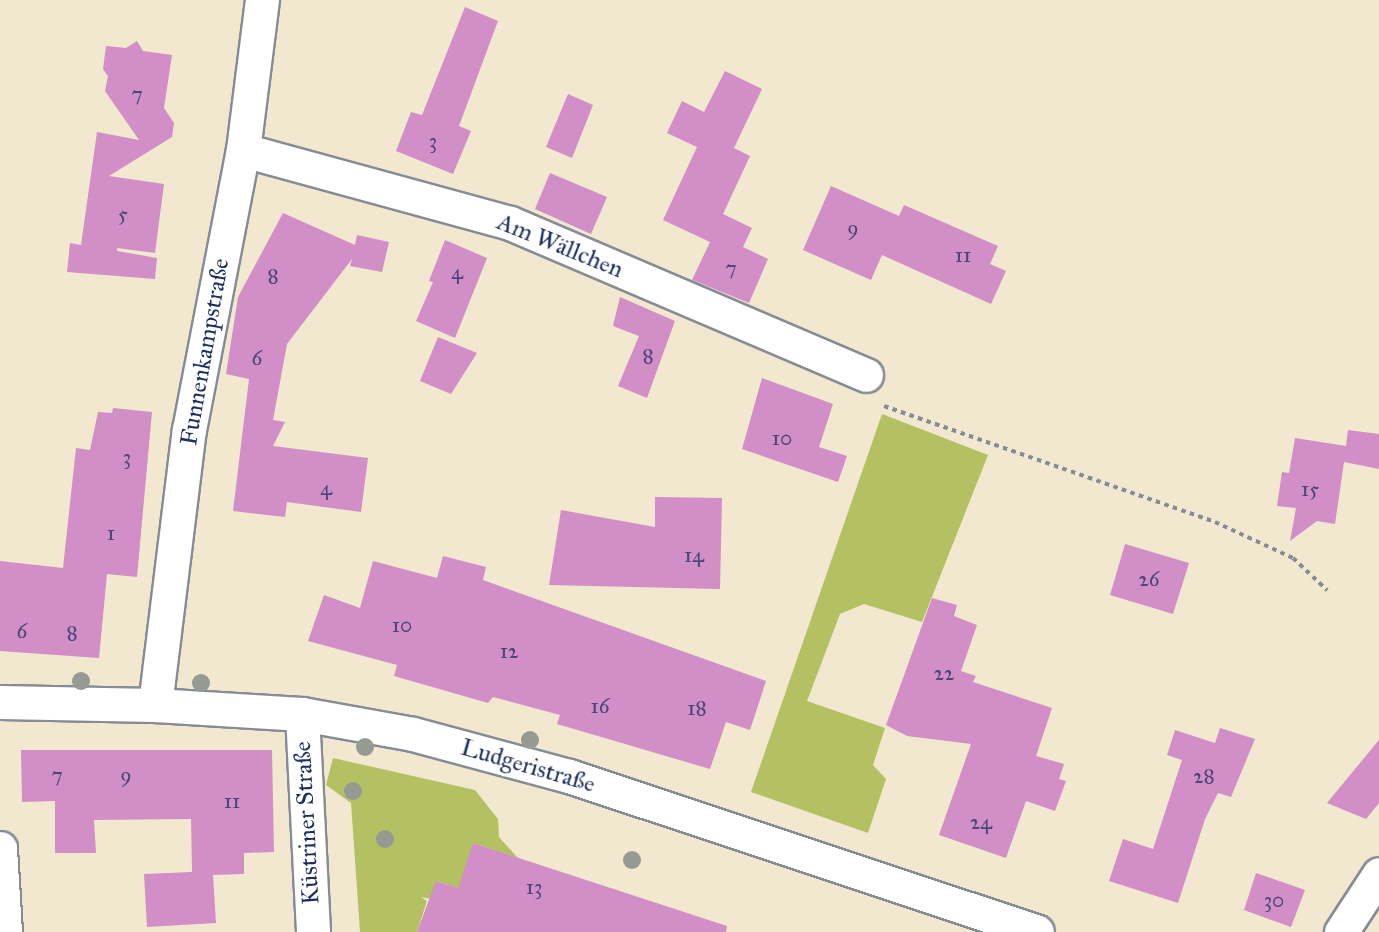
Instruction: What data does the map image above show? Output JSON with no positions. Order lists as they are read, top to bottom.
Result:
{
  "streets": {
    "street": [
      "Am Wällchen",
      "Funnenkampstraße",
      "Ludgeristraße",
      "Küstriner Straße"
    ]
  },
  "crossings": [
    ["Am Wällchen", "Funnenkampstraße"],
    ["Funnenkampstraße", "Ludgeristraße"],
    ["Ludgeristraße", "Küstriner Straße"]
  ],
  "house_numbers": [
    "7",
    "3",
    "5",
    "9",
    "11",
    "7",
    "4",
    "8",
    "8",
    "6",
    "10",
    "3",
    "4",
    "15",
    "1",
    "14",
    "26",
    "10",
    "6",
    "8",
    "12",
    "22",
    "16",
    "18",
    "7",
    "9",
    "28",
    "11",
    "24",
    "13",
    "30"
  ]
}
